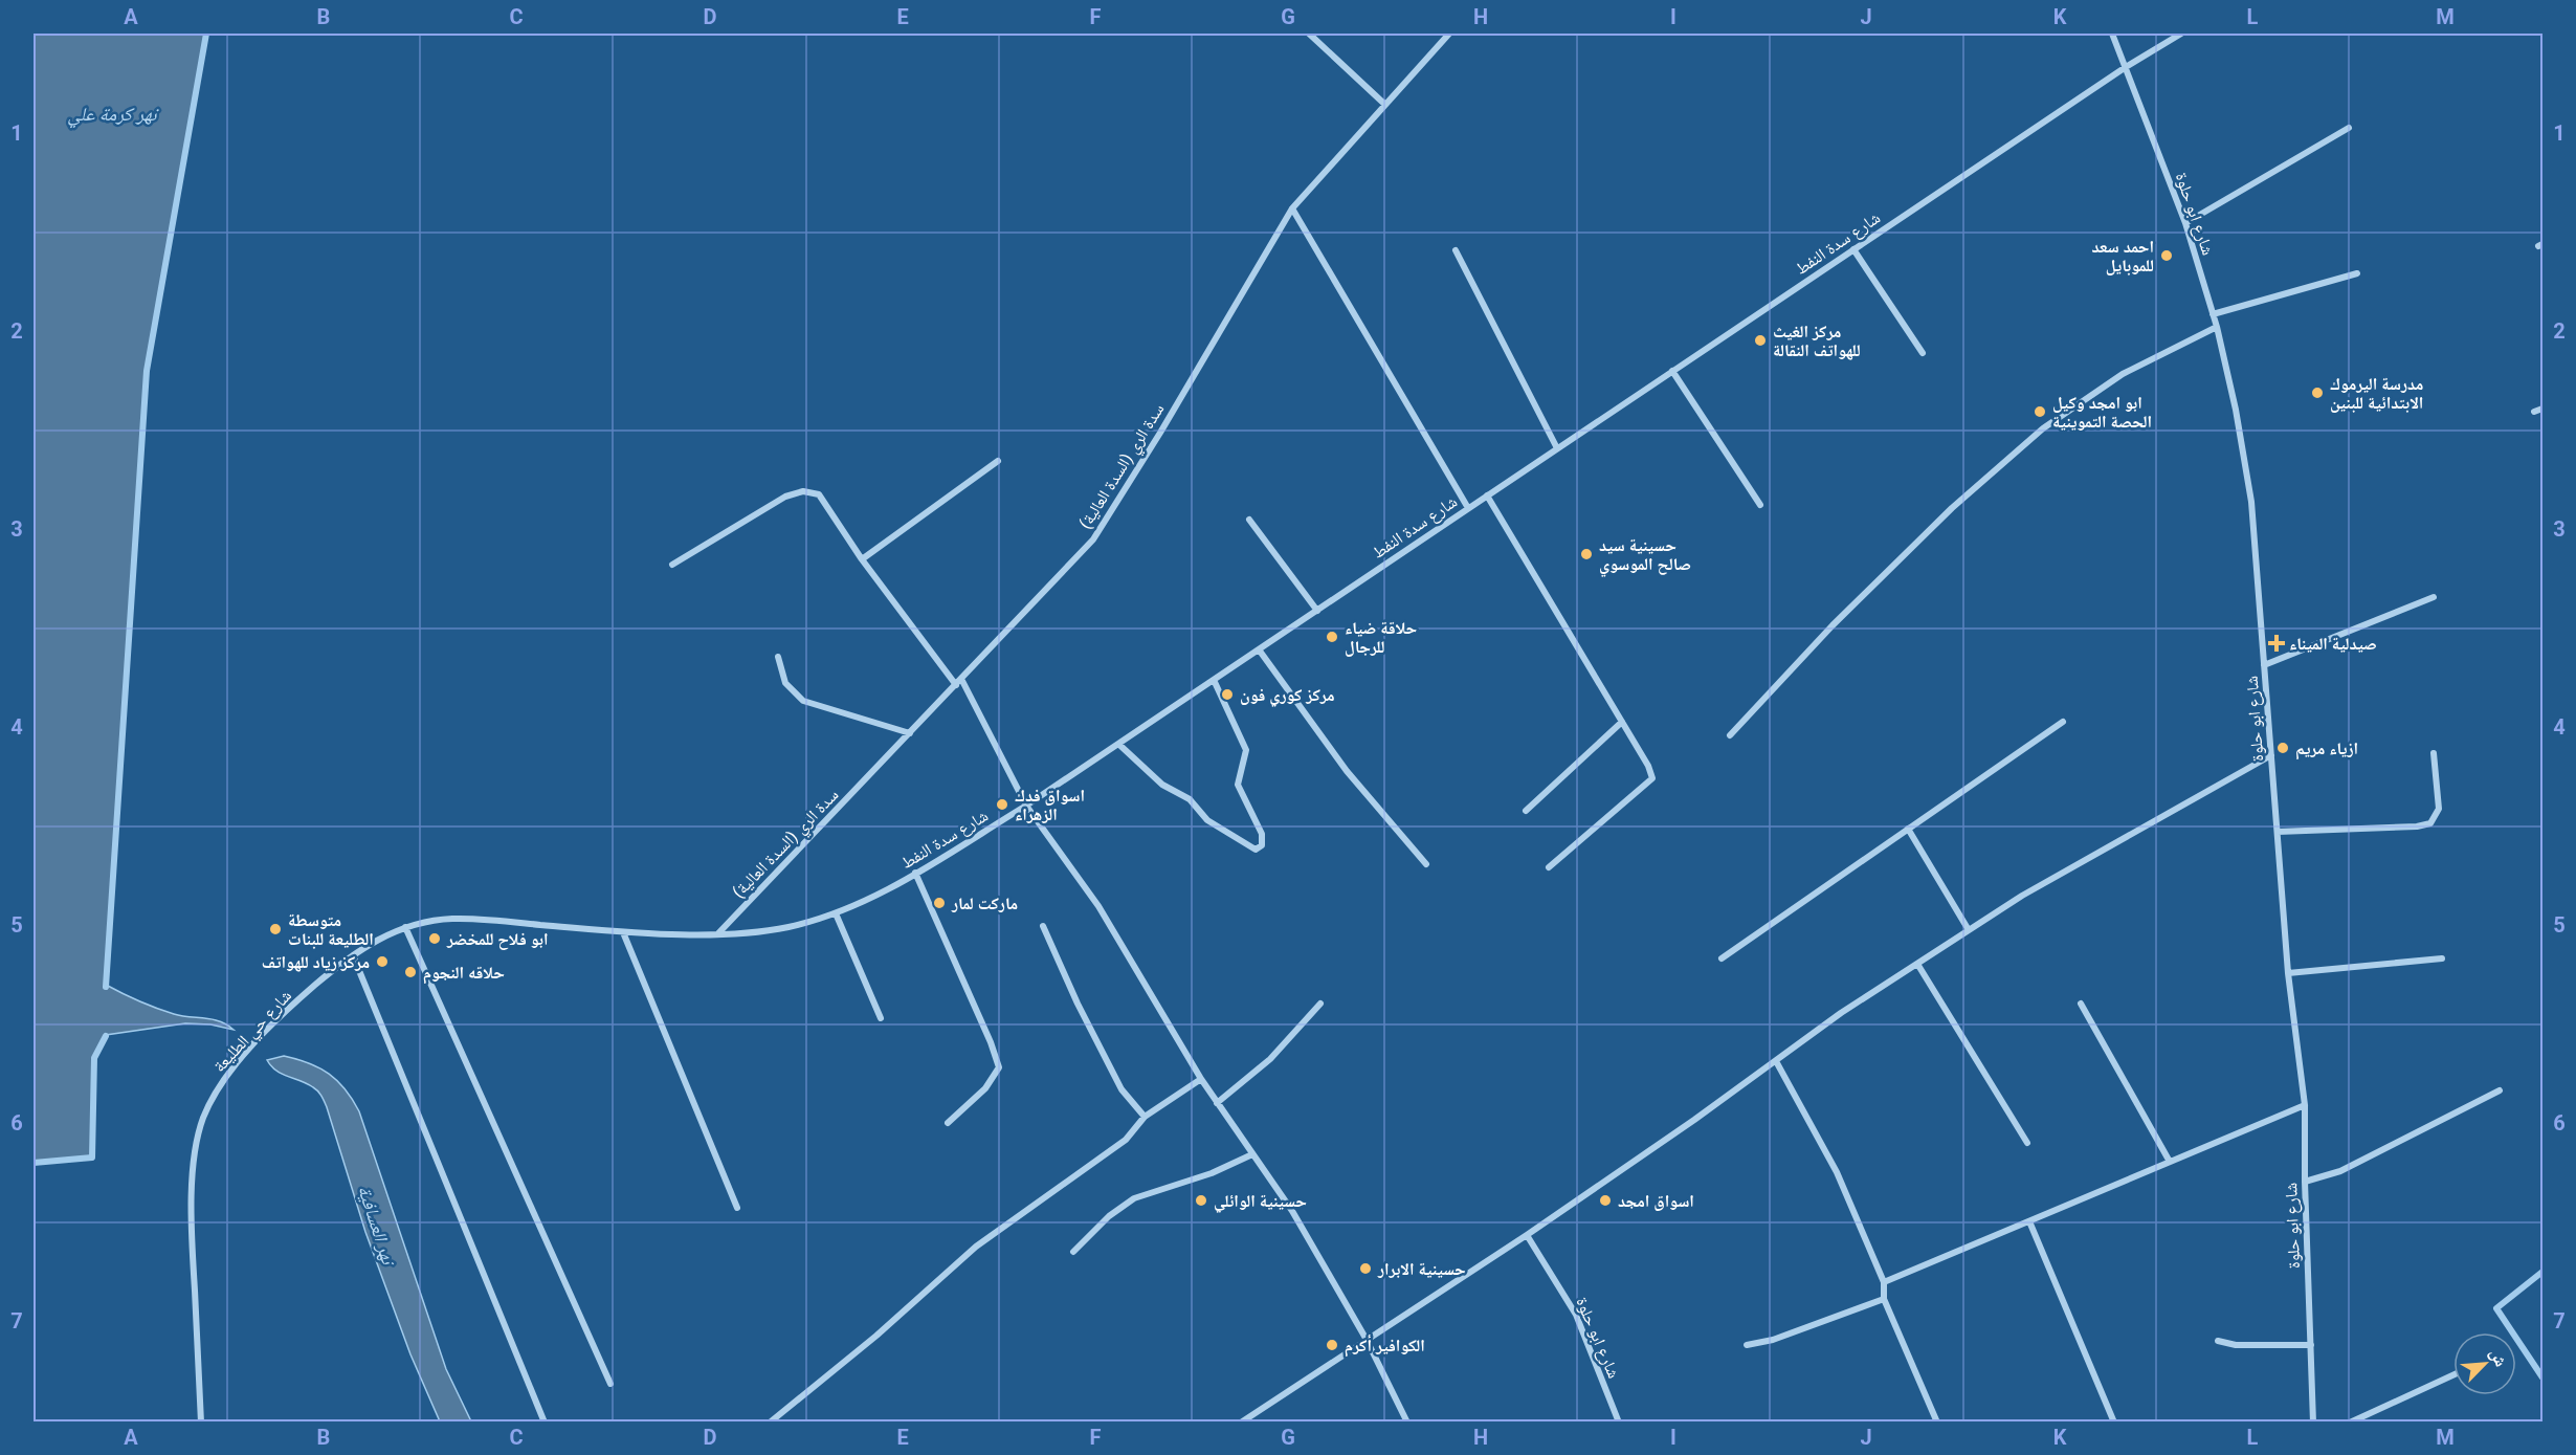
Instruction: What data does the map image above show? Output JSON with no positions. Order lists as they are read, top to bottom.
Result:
{
  "streets": {
    "street": [
      "شارع ابو حلوة",
      "شارع سدة النفط",
      "سدة الري (السدة العالية)",
      "شارع حي الطليعة"
    ]
  },
  "crossings": [
    ["شارع ابو حلوة", "شارع سدة النفط"],
    ["شارع سدة النفط", "سدة الري (السدة العالية)"],
    ["شارع سدة النفط", "شارع حي الطليعة"]
  ],
  "water": ["نهر كرمة علي", "نهر العسافية"],
  "places": {
    "other": [
      "احمد سعد للموبايل",
      "مركز الغيث للهواتف النقالة",
      "مدرسة اليرموك الابتدائية للبنين",
      "ابو امجد وكيل الحصة التموينية",
      "حسينية سيد صالح الموسوي",
      "حلاقة ضياء للرجال",
      "مركز كوري فون",
      "ازياء مريم",
      "اسواق فدك الزهراء",
      "ماركت لمار",
      "متوسطة الطليعة للبنات",
      "ابو فلاح للمخضر",
      "مركز زياد للهواتف",
      "حلاقه النجوم",
      "حسينية الوائلي",
      "اسواق امجد",
      "حسينية الابرار",
      "الكوافير أكرم"
    ],
    "health": ["صيدلية الميناء"]
  },
  "north": "top right",
  "grid": {
    "columns": [
      "A",
      "B",
      "C",
      "D",
      "E",
      "F",
      "G",
      "H",
      "I",
      "J",
      "K",
      "L",
      "M"
    ],
    "rows": [
      "1",
      "2",
      "3",
      "4",
      "5",
      "6",
      "7"
    ]
  }
}
